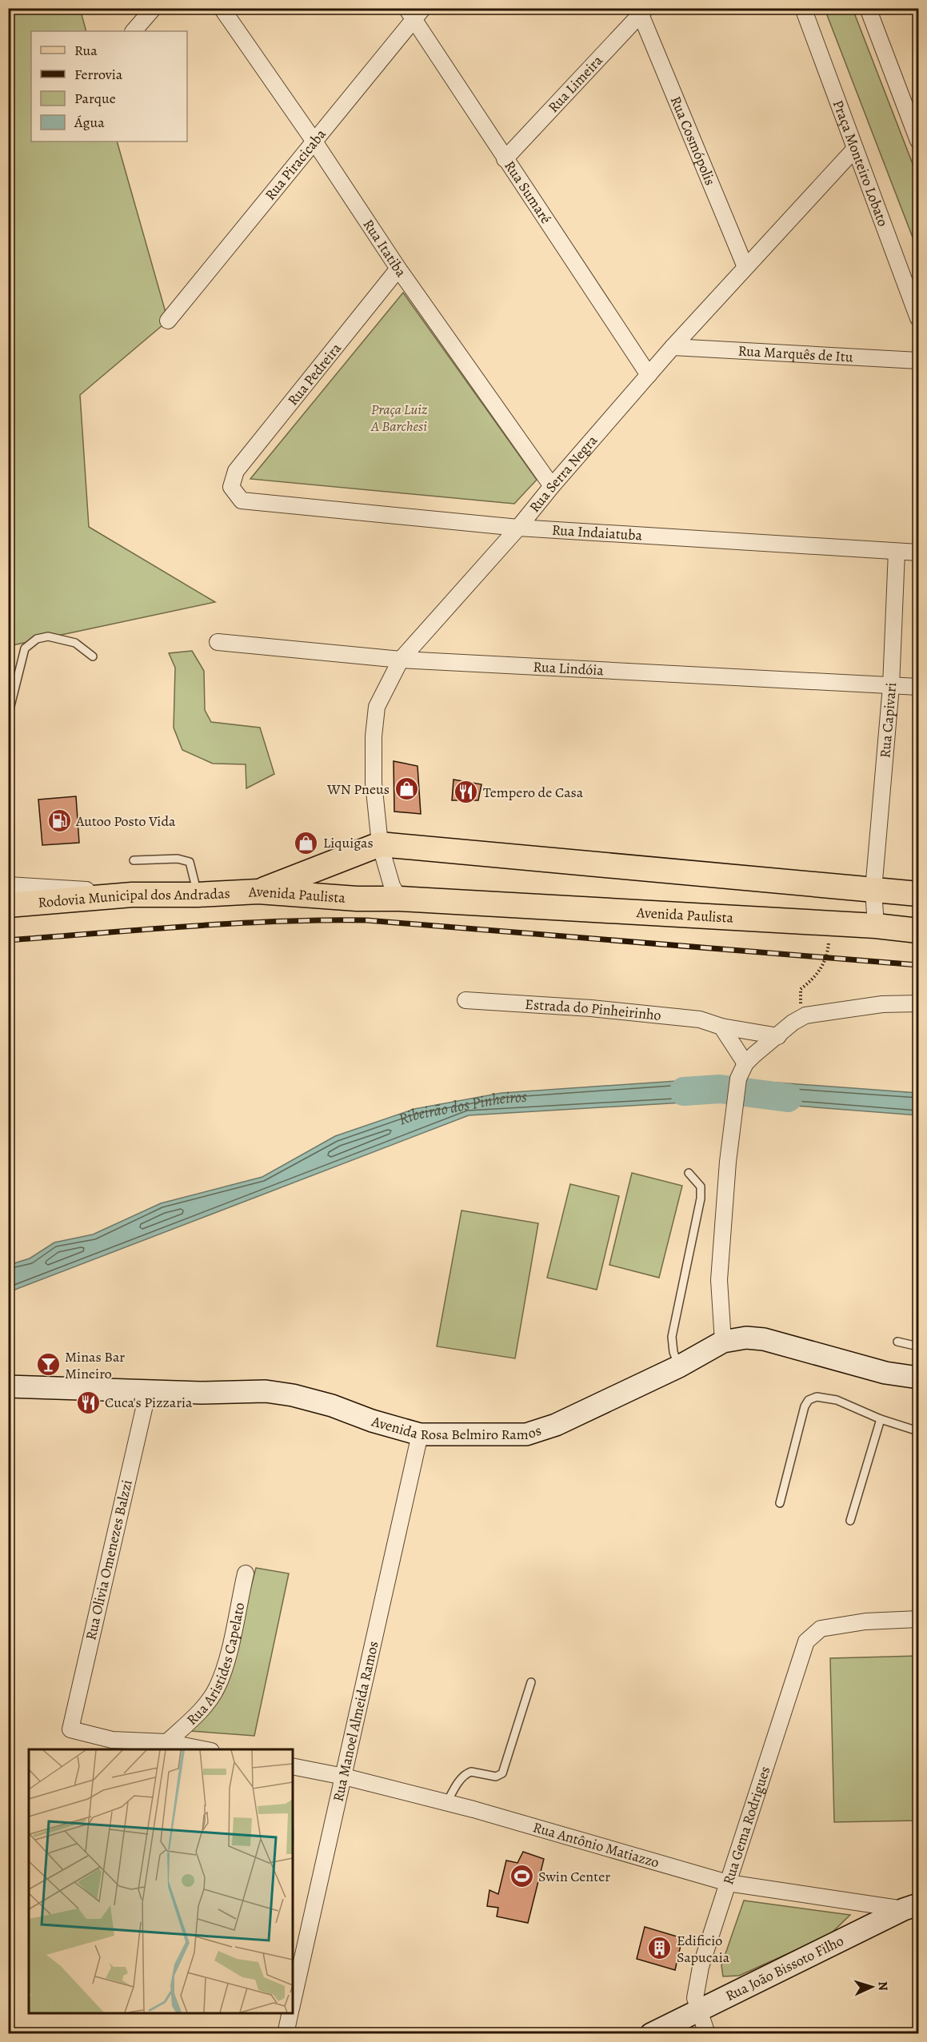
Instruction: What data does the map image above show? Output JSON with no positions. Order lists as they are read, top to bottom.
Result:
{
  "streets": {
    "main road": [
      "Avenida Paulista",
      "Rodovia Municipal dos Andradas",
      "Avenida Rosa Belmiro Ramos",
      "Rua João Bissoto Filho"
    ],
    "street": [
      "Rua Limeira",
      "Rua Cosmópolis",
      "Praça Monteiro Lobato",
      "Rua Piracicaba",
      "Rua Sumaré",
      "Rua Itatiba",
      "Rua Marquês de Itu",
      "Rua Pedreira",
      "Rua Serra Negra",
      "Rua Indaiatuba",
      "Rua Lindóia",
      "Rua Capivari",
      "Estrada do Pinheirinho",
      "Rua Olivia Omenezes Balzzi",
      "Rua Aristides Capelato",
      "Rua Manoel Almeida Ramos",
      "Rua Gema Rodrigues",
      "Rua Antônio Matiazzo"
    ]
  },
  "crossings": [
    ["Rua Limeira", "Rua Cosmópolis"],
    ["Rua Limeira", "Rua Sumaré"],
    ["Rua Cosmópolis", "Rua Serra Negra"],
    ["Praça Monteiro Lobato", "Rua Serra Negra"],
    ["Rua Piracicaba", "Rua Sumaré"],
    ["Rua Piracicaba", "Rua Itatiba"],
    ["Rua Sumaré", "Rua Serra Negra"],
    ["Rua Itatiba", "Rua Pedreira"],
    ["Rua Itatiba", "Rua Serra Negra"],
    ["Rua Marquês de Itu", "Rua Serra Negra"],
    ["Rua Pedreira", "Rua Indaiatuba"],
    ["Rua Serra Negra", "Rua Indaiatuba"],
    ["Rua Serra Negra", "Rua Lindóia"],
    ["Rua Serra Negra", "Avenida Paulista"],
    ["Rua Indaiatuba", "Rua Capivari"],
    ["Rua Lindóia", "Rua Capivari"],
    ["Rua Capivari", "Avenida Paulista"],
    ["Avenida Paulista", "Rodovia Municipal dos Andradas"],
    ["Avenida Rosa Belmiro Ramos", "Rua Olivia Omenezes Balzzi"],
    ["Avenida Rosa Belmiro Ramos", "Rua Manoel Almeida Ramos"],
    ["Rua Olivia Omenezes Balzzi", "Rua Aristides Capelato"],
    ["Rua Manoel Almeida Ramos", "Rua Antônio Matiazzo"],
    ["Rua Gema Rodrigues", "Rua Antônio Matiazzo"],
    ["Rua Gema Rodrigues", "Rua João Bissoto Filho"],
    ["Rua Antônio Matiazzo", "Rua João Bissoto Filho"]
  ],
  "water": ["Ribeirão dos Pinheiros"],
  "parks": ["Praça Luiz A Barchesi"],
  "places": {
    "shop": ["WN Pneus", "Liquigas"],
    "restaurant": ["Tempero de Casa", "Cuca's Pizzaria"],
    "fuel station": ["Autoo Posto Vida"],
    "bar": ["Minas Bar Mineiro"],
    "sports": ["Swin Center"],
    "building": ["Edificio Sapucaia"]
  },
  "legend": [
    "Rua",
    "Ferrovia",
    "Parque",
    "Água"
  ],
  "north": "right"
}
